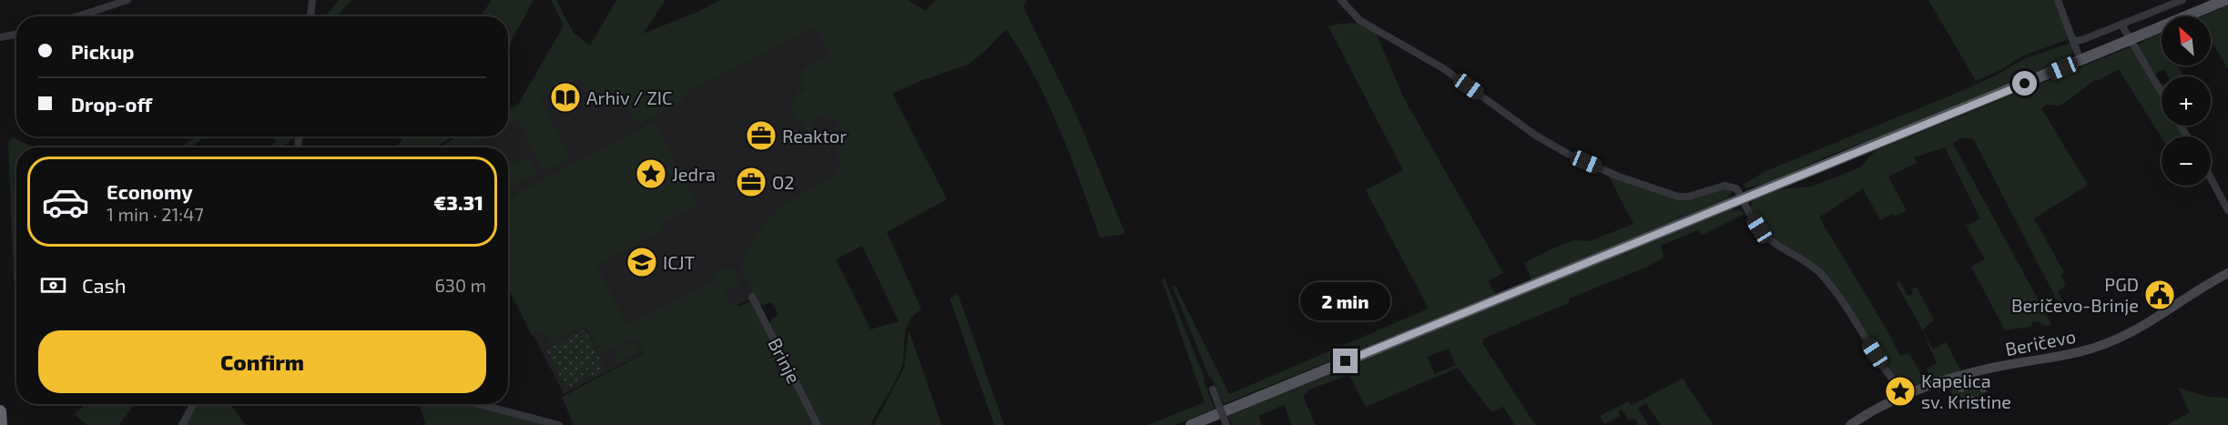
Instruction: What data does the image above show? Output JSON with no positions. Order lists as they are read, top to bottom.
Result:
{
  "streets": {
    "street": ["Beričevo", "Brinje"]
  },
  "places": {
    "library": ["Arhiv / ZIC"],
    "office": ["Reaktor", "O2"],
    "place": ["Jedra", "Kapelica sv. Kristine"],
    "school or university": ["ICJT"],
    "public building": ["PGD Beričevo-Brinje"]
  },
  "north": "top left",
  "page": {
    "map_buttons": ["+", "−"],
    "banner": ["Pickup", "Drop-off"],
    "list": [
      {
        "name": "Economy",
        "note": "1 min · 21:47",
        "value": "€3.31"
      }
    ],
    "pay": ["Cash", "630 m"],
    "bubble": "2 min",
    "buttons": "Confirm"
  }
}
